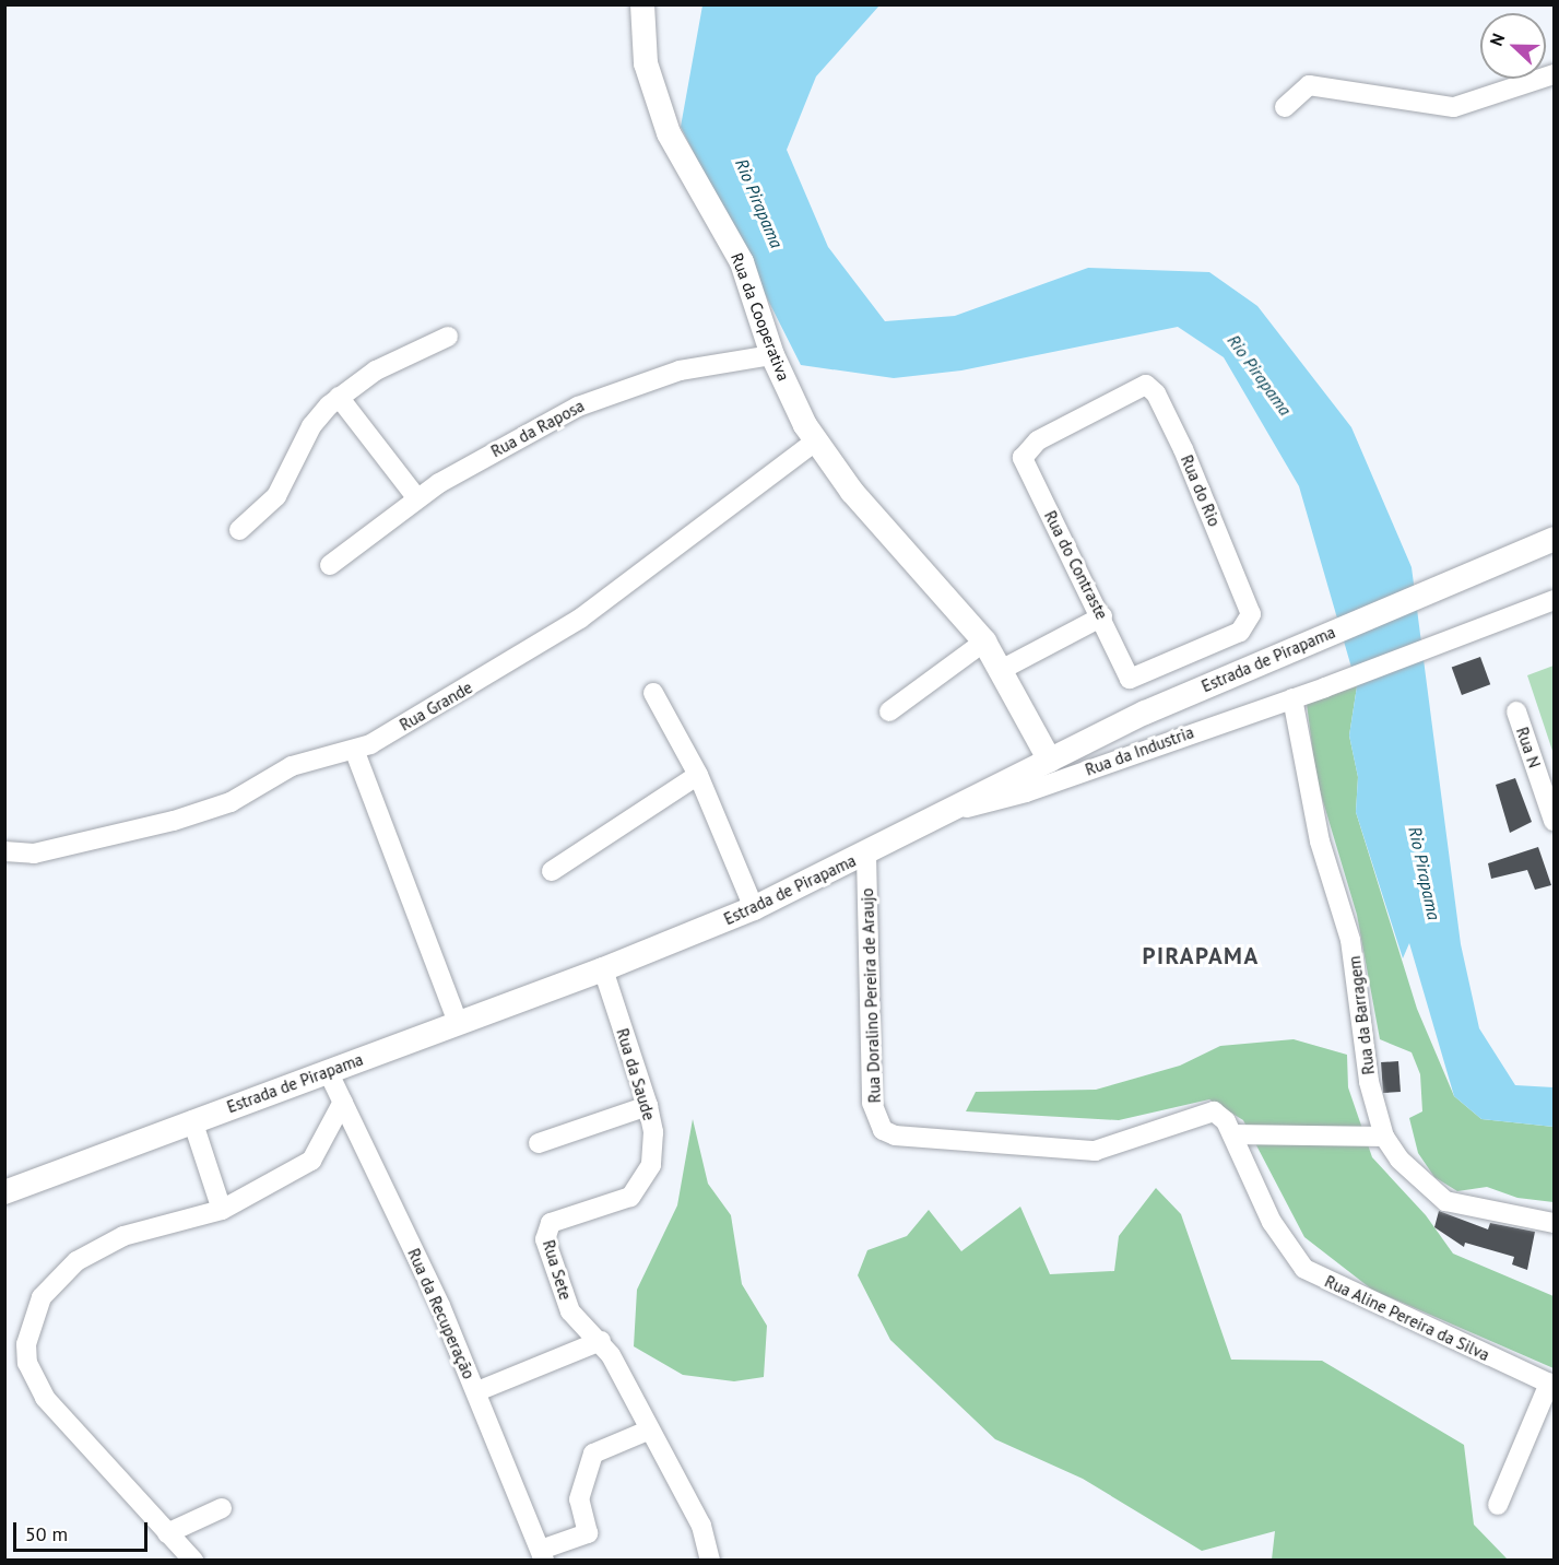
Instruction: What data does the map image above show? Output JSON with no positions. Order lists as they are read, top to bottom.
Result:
{
  "streets": {
    "street": [
      "Rua da Cooperativa",
      "Rua da Raposa",
      "Rua do Rio",
      "Rua do Contraste",
      "Estrada de Pirapama",
      "Rua Grande",
      "Rua N",
      "Rua da Industria",
      "Rua Doralino Pereira de Araujo",
      "Rua da Barragem",
      "Rua da Saude",
      "Rua Sete",
      "Rua da Recuperação",
      "Rua Aline Pereira da Silva"
    ]
  },
  "crossings": [
    ["Rua da Cooperativa", "Rua da Raposa"],
    ["Rua da Cooperativa", "Estrada de Pirapama"],
    ["Rua da Cooperativa", "Rua Grande"],
    ["Rua da Cooperativa", "Rua da Industria"],
    ["Rua do Rio", "Rua do Contraste"],
    ["Estrada de Pirapama", "Rua da Industria"],
    ["Estrada de Pirapama", "Rua Doralino Pereira de Araujo"],
    ["Estrada de Pirapama", "Rua da Saude"],
    ["Estrada de Pirapama", "Rua da Recuperação"],
    ["Rua da Industria", "Rua da Barragem"],
    ["Rua Doralino Pereira de Araujo", "Rua Aline Pereira da Silva"],
    ["Rua da Saude", "Rua Sete"]
  ],
  "districts": ["PIRAPAMA"],
  "water": ["Rio Pirapama"],
  "scale_bar": "50 m",
  "north": "left"
}
